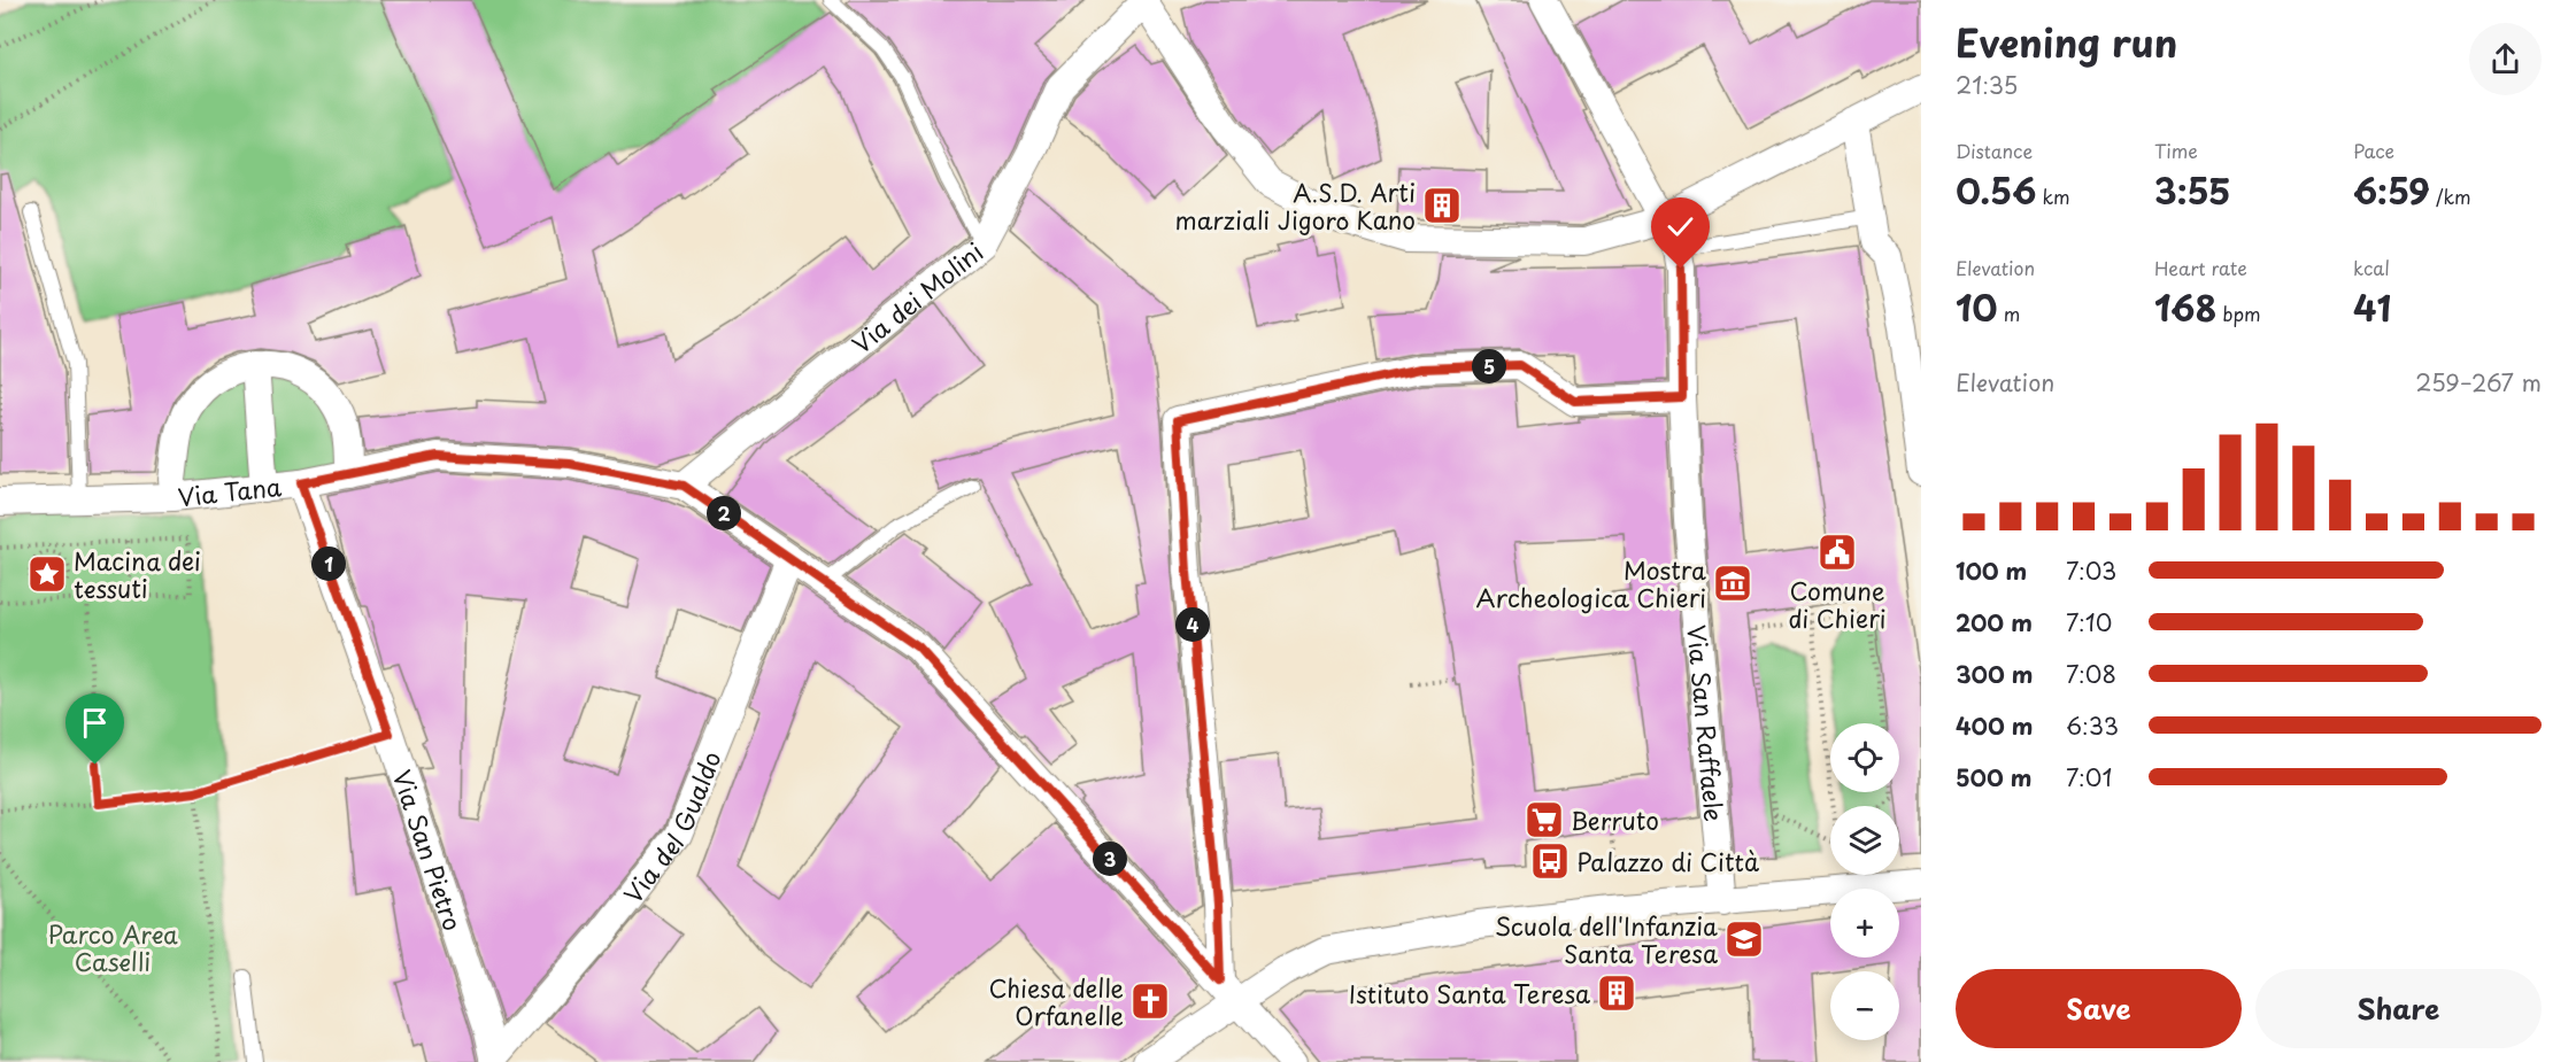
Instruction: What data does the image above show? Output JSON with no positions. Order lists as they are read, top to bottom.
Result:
{
  "streets": {
    "street": [
      "Via dei Molini",
      "Via Tana",
      "Via San Raffaele",
      "Via del Gualdo",
      "Via San Pietro"
    ]
  },
  "crossings": [
    ["Via dei Molini", "Via Tana"],
    ["Via Tana", "Via del Gualdo"],
    ["Via Tana", "Via San Pietro"],
    ["Via del Gualdo", "Via San Pietro"]
  ],
  "parks": ["Parco Area Caselli"],
  "places": {
    "building": ["A.S.D. Arti marziali Jigoro Kano", "Istituto Santa Teresa"],
    "public building": ["Comune di Chieri"],
    "place": ["Macina dei tessuti"],
    "museum": ["Mostra Archeologica Chieri"],
    "supermarket": ["Berruto"],
    "bus stop": ["Palazzo di Città"],
    "school or university": ["Scuola dell'Infanzia Santa Teresa"],
    "church": ["Chiesa delle Orfanelle"]
  },
  "page": {
    "heading": ["Evening run", "21:35"],
    "stats": [
      ["Distance", "0.56 km"],
      ["Time", "3:55"],
      ["Pace", "6:59 /km"],
      ["Elevation", "10 m"],
      ["Heart rate", "168 bpm"],
      ["kcal", "41"]
    ],
    "pins": [
      "5",
      "2",
      "1",
      "4",
      "3"
    ],
    "chart": ["Elevation", "259–267 m"],
    "list": [
      {
        "name": "100 m",
        "note": "7:03"
      },
      {
        "name": "200 m",
        "note": "7:10"
      },
      {
        "name": "300 m",
        "note": "7:08"
      },
      {
        "name": "400 m",
        "note": "6:33"
      },
      {
        "name": "500 m",
        "note": "7:01"
      }
    ],
    "map_buttons": ["+", "−"],
    "buttons": ["Save", "Share"]
  }
}
